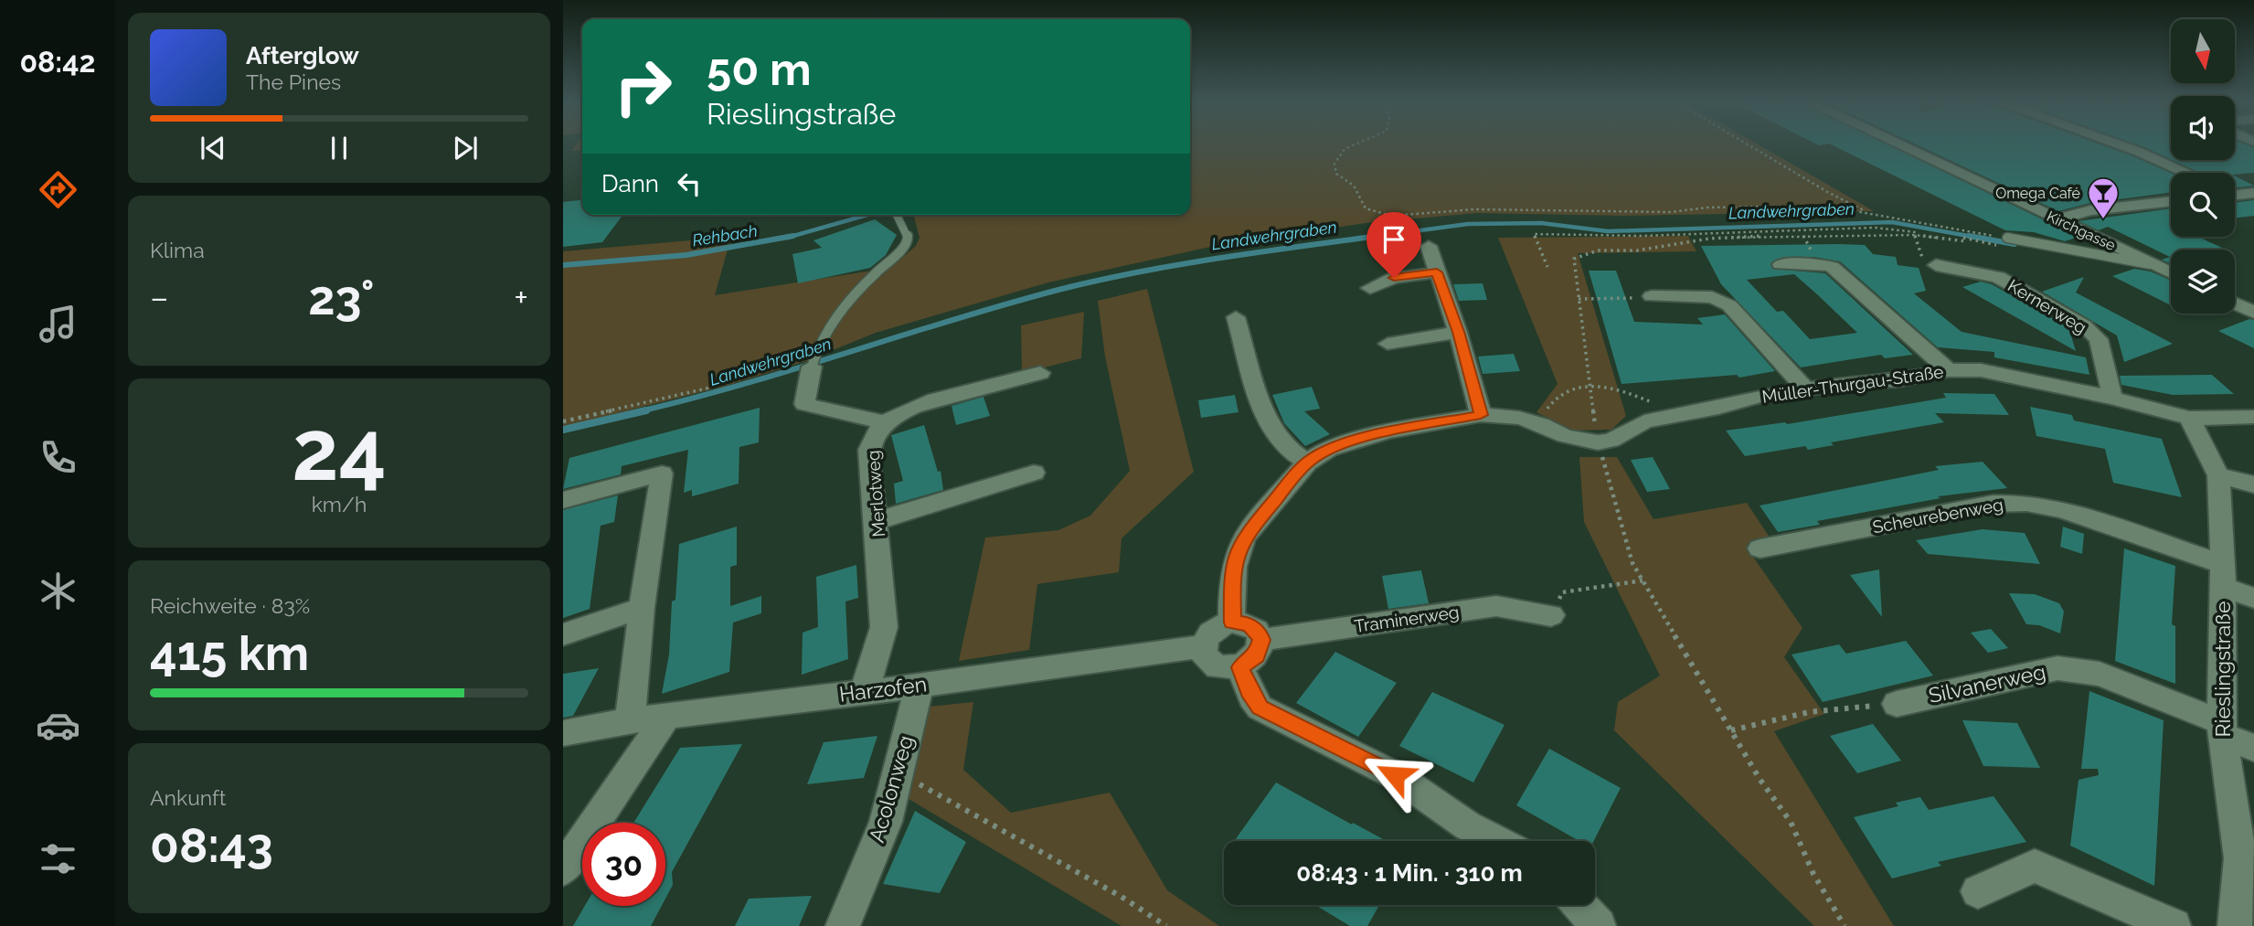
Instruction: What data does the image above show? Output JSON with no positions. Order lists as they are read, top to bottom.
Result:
{
  "streets": {
    "street": [
      "Kirchgasse",
      "Kernerweg",
      "Müller-Thurgau-Straße",
      "Merlotweg",
      "Scheurebenweg",
      "Traminerweg",
      "Rieslingstraße",
      "Silvanerweg",
      "Harzofen",
      "Acolonweg"
    ]
  },
  "crossings": [
    ["Kernerweg", "Müller-Thurgau-Straße"],
    ["Müller-Thurgau-Straße", "Rieslingstraße"],
    ["Merlotweg", "Harzofen"],
    ["Scheurebenweg", "Rieslingstraße"],
    ["Traminerweg", "Harzofen"],
    ["Rieslingstraße", "Silvanerweg"],
    ["Harzofen", "Acolonweg"]
  ],
  "water": ["Landwehrgraben", "Rehbach"],
  "places": {
    "bar": ["Omega Café"]
  },
  "north": "bottom",
  "page": {
    "tabs": "08:42",
    "turn": ["50 m", "Rieslingstraße"],
    "song": ["Afterglow", "The Pines"],
    "then": "Dann",
    "tile": [
      "Klima",
      ["24", "km/h"],
      ["Reichweite · 83%", "415 km"],
      ["Ankunft", "08:43"]
    ],
    "heat": ["−", "23°", "+"],
    "limit": "30",
    "trip": "08:43 · 1 Min. · 310 m"
  }
}
